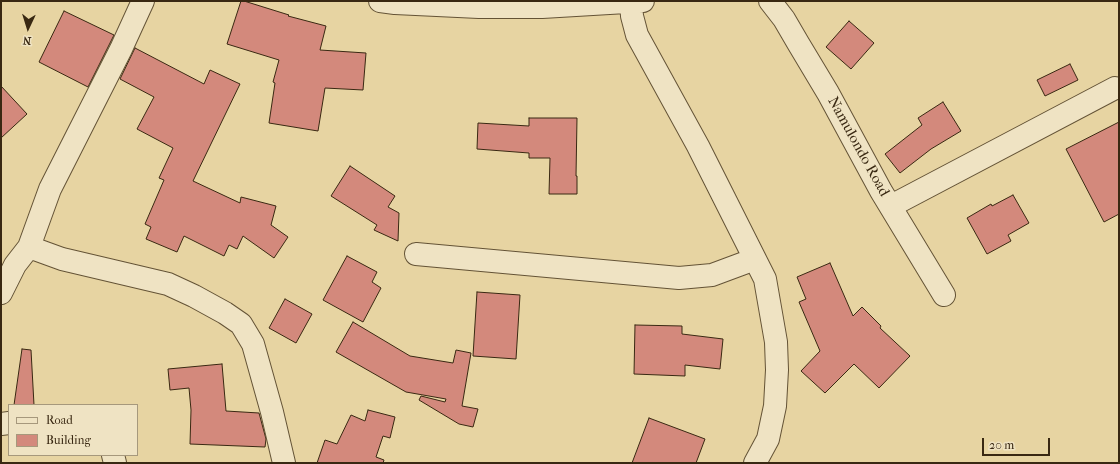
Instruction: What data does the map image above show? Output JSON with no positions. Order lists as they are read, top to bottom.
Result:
{
  "streets": {
    "street": ["Namulondo Road"]
  },
  "legend": ["Road", "Building"],
  "scale_bar": "20 m",
  "north": "bottom"
}
